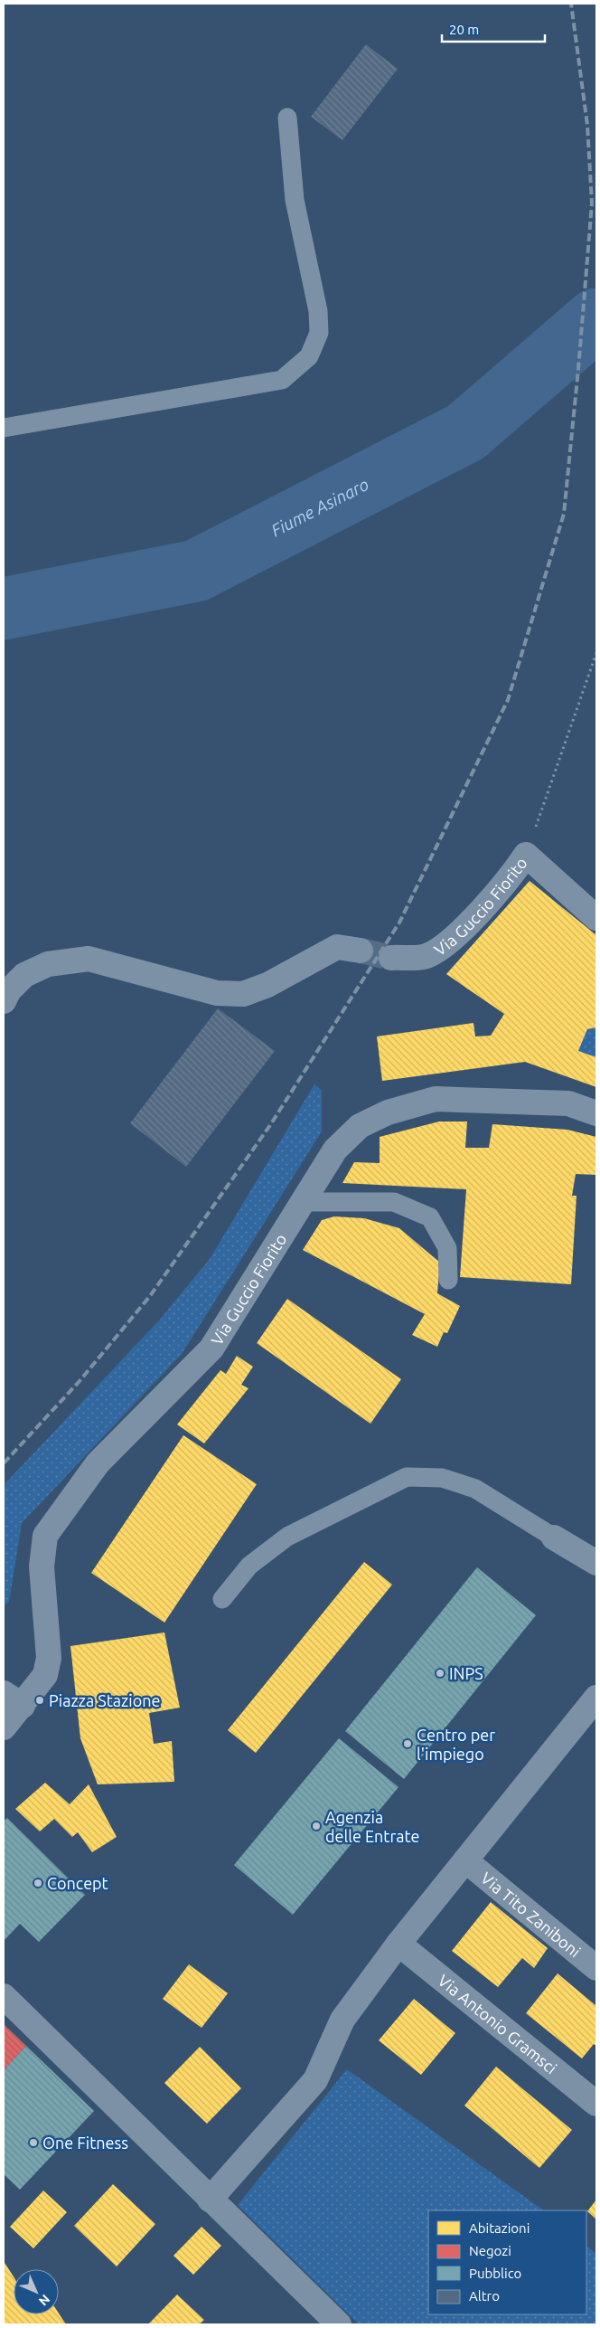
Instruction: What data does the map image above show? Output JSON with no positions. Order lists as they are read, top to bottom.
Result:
{
  "streets": {
    "street": ["Via Guccio Fiorito", "Via Tito Zaniboni", "Via Antonio Gramsci"]
  },
  "water": ["Fiume Asinaro"],
  "places": [
    "INPS",
    "Piazza Stazione",
    "Centro per l'impiego",
    "Agenzia delle Entrate",
    "Concept",
    "One Fitness"
  ],
  "legend": [
    "Abitazioni",
    "Negozi",
    "Pubblico",
    "Altro"
  ],
  "scale_bar": "20 m",
  "north": "bottom right"
}
